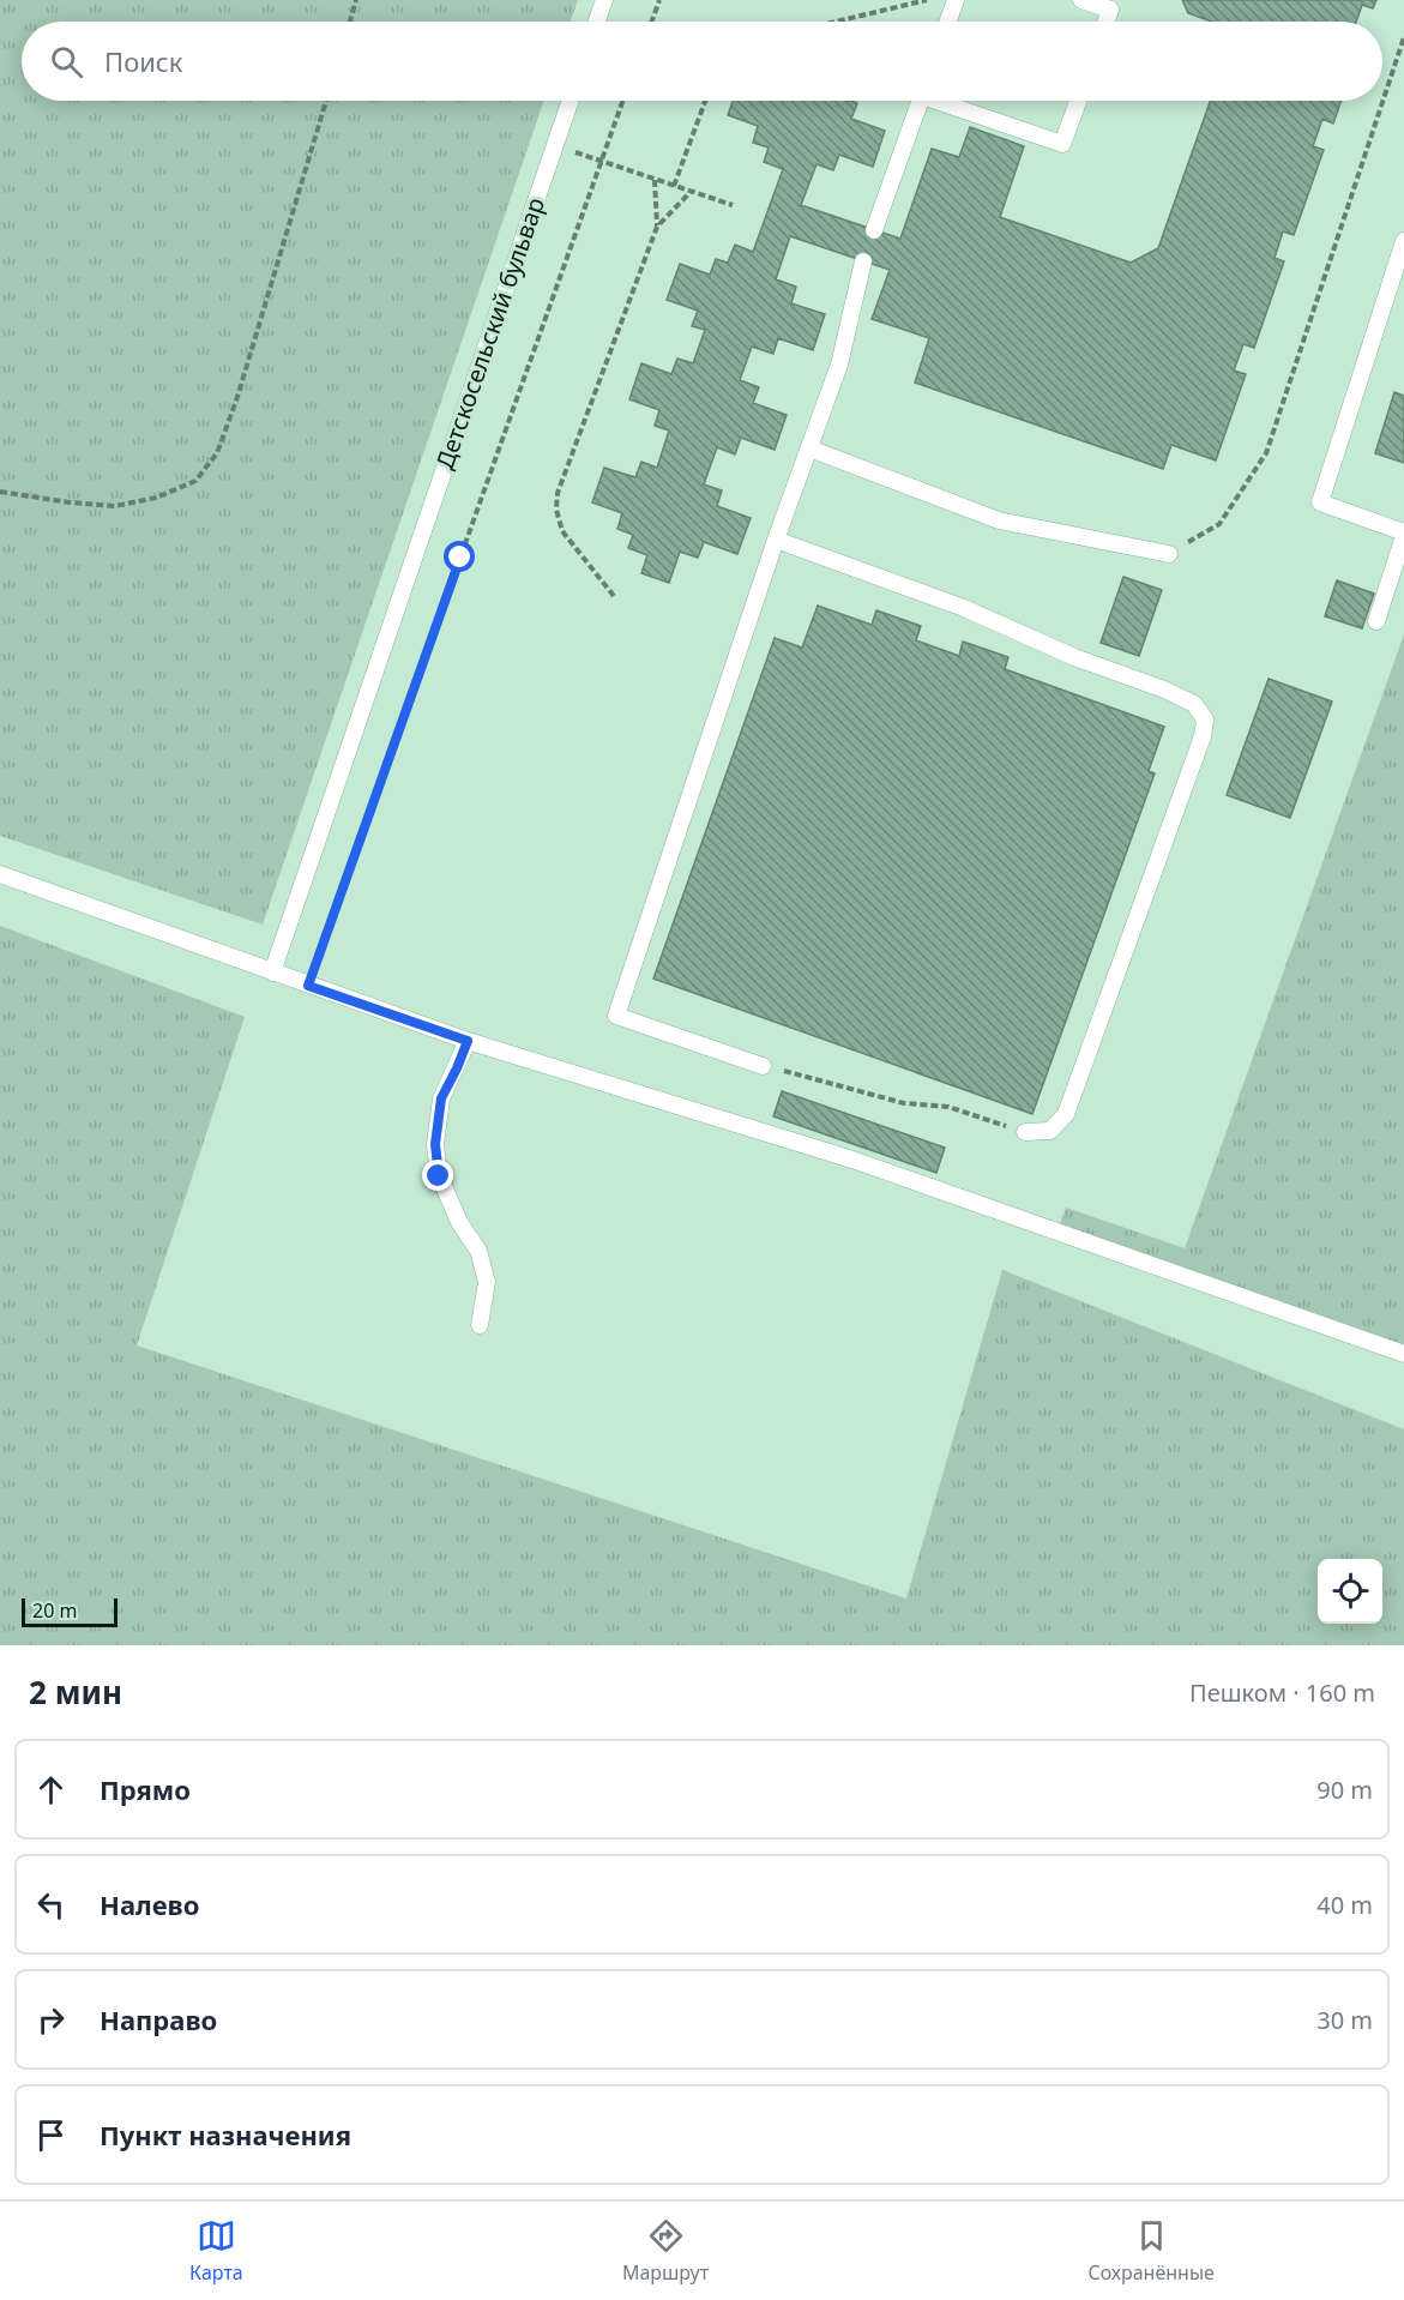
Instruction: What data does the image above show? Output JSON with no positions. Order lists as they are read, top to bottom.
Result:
{
  "streets": {
    "lane": ["Детскосельский бульвар"]
  },
  "scale_bar": "20 m",
  "page": {
    "search": "Поиск",
    "scale": "20 m",
    "heading": ["2 мин", "Пешком · 160 m"],
    "list": [
      ["Прямо", "90 m"],
      ["Налево", "40 m"],
      ["Направо", "30 m"],
      "Пункт назначения"
    ],
    "nav": ["Карта", "Маршрут", "Сохранённые"]
  }
}
